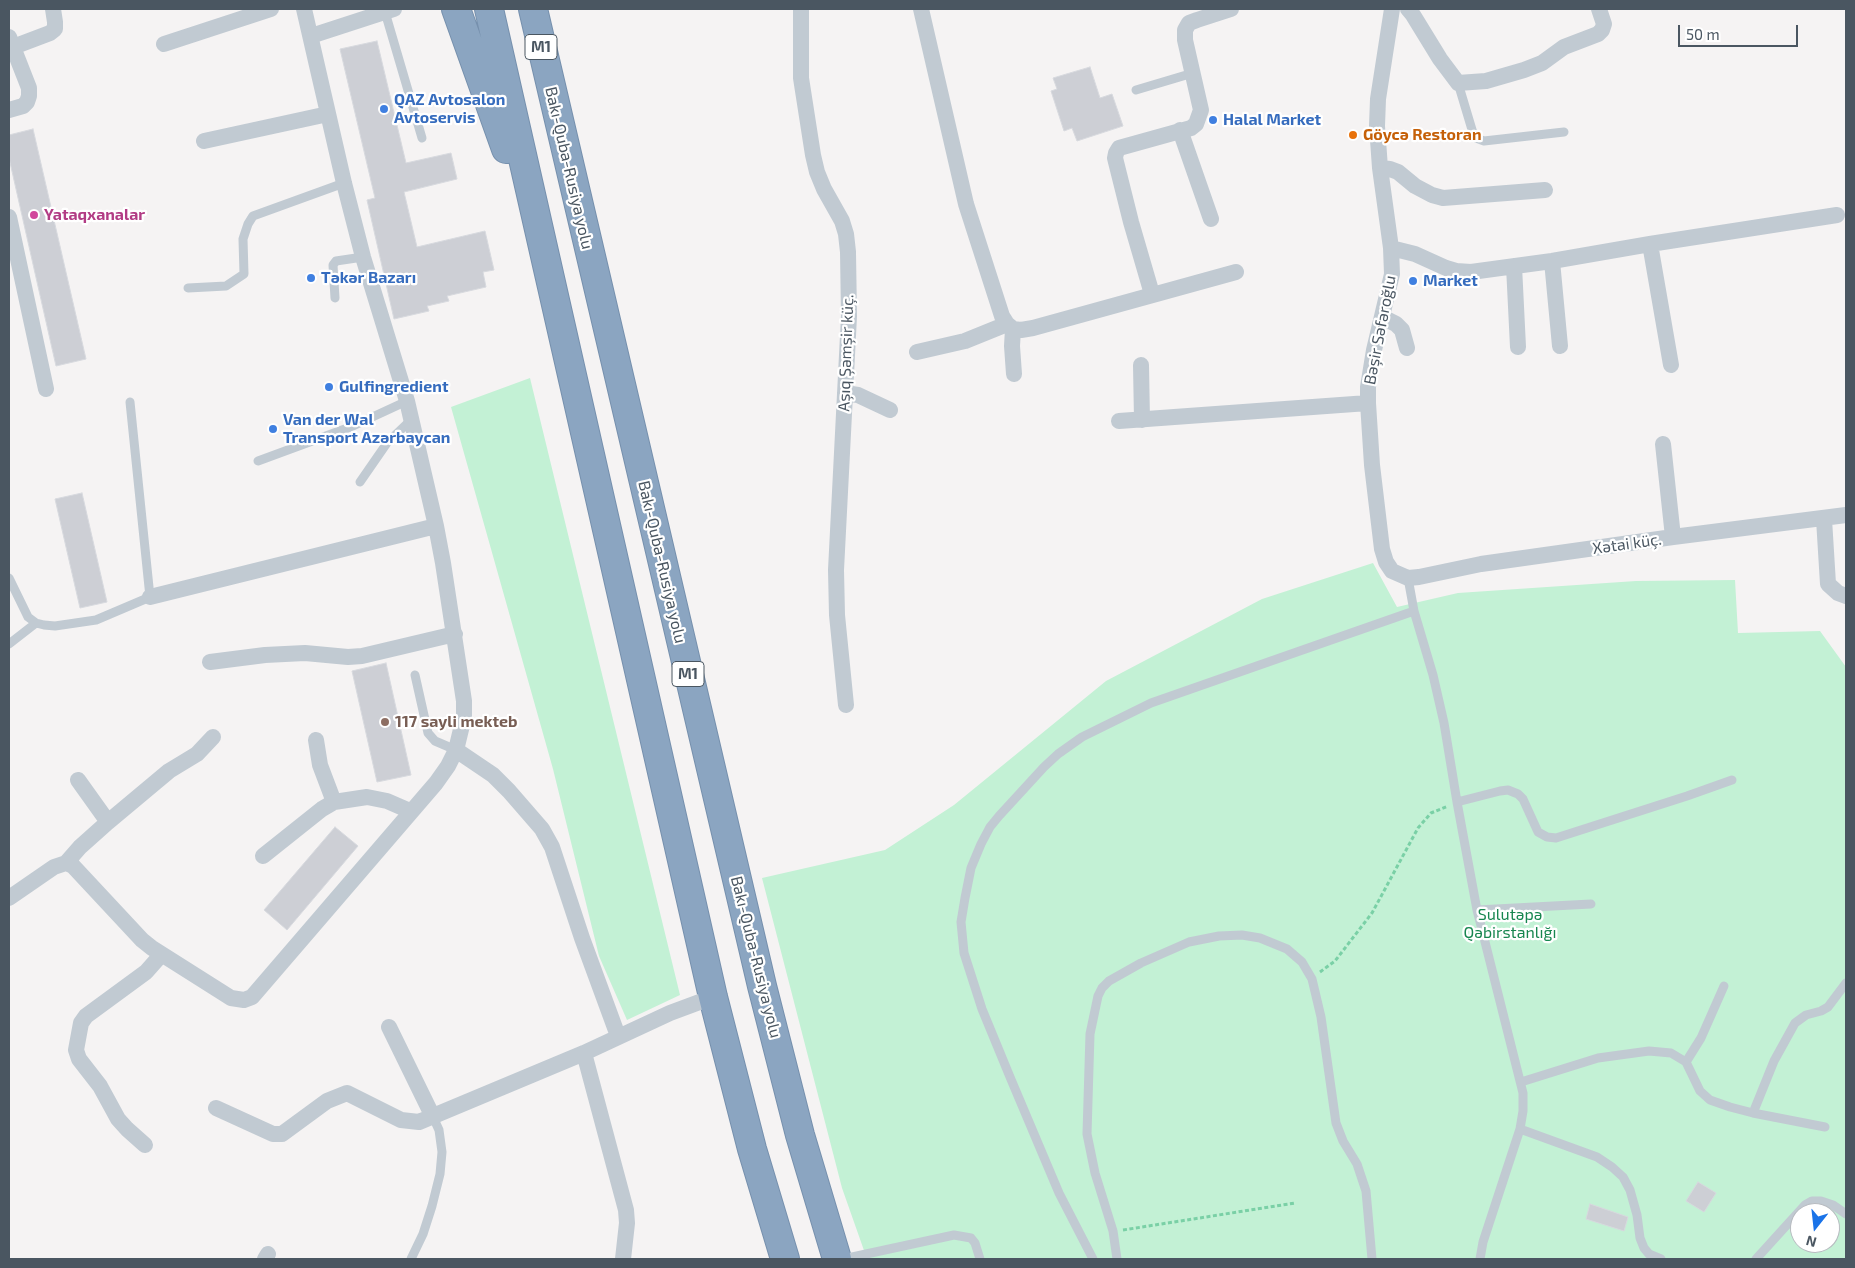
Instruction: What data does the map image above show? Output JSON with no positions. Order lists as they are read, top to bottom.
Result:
{
  "streets": {
    "highway": ["M1", "Bakı-Quba-Rusiya yolu"],
    "street": ["Bəşir Səfəroğlu", "Aşıq Şəmşir küç.", "Xətai küç."]
  },
  "crossings": [
    ["Bəşir Səfəroğlu", "Xətai küç."]
  ],
  "parks": ["Sulutəpə Qəbirstanlığı"],
  "places": [
    "QAZ Avtosalon Avtoservis",
    "Halal Market",
    "Göycə Restoran",
    "Yataqxanalar",
    "Təkər Bazarı",
    "Market",
    "Gulfingredient",
    "Van der Wal Transport Azərbaycan",
    "117 sayli mekteb"
  ],
  "scale_bar": "50 m",
  "north": "bottom"
}
